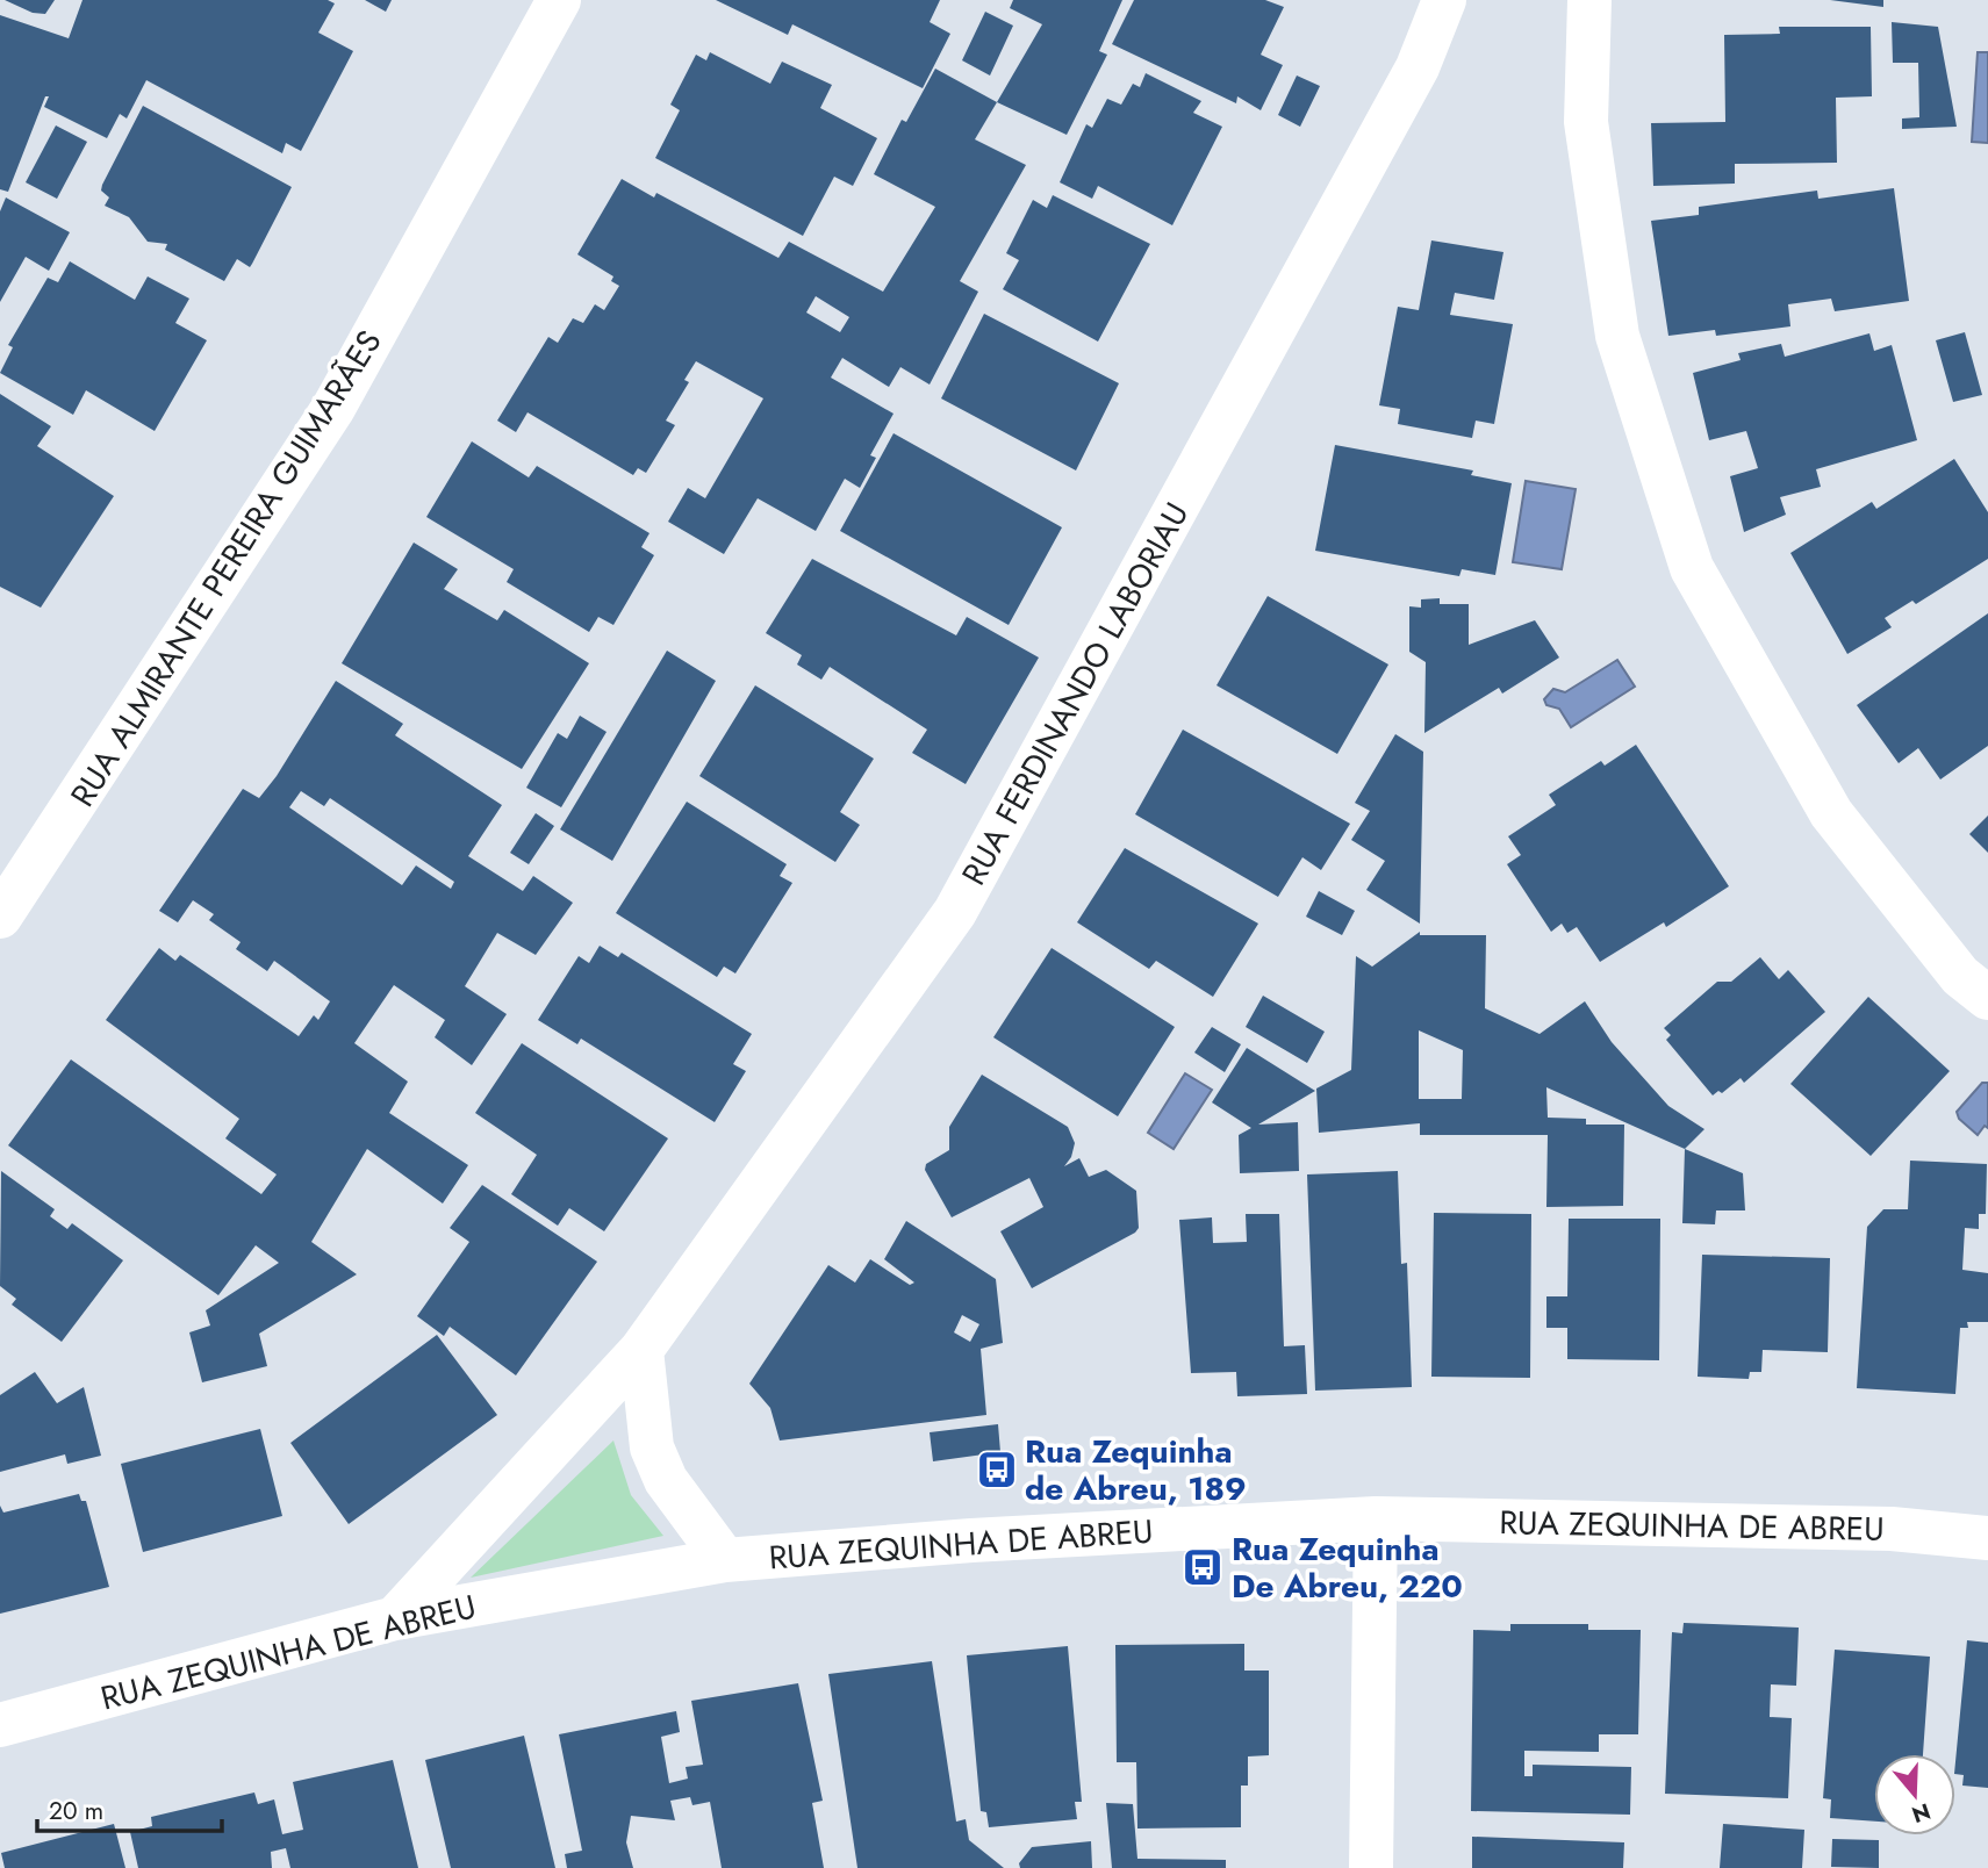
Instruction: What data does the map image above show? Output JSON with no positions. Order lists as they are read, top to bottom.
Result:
{
  "streets": {
    "street": ["RUA ALMIRANTE PEREIRA GUIMARÃES", "RUA FERDINANDO LABORIAU", "RUA ZEQUINHA DE ABREU"]
  },
  "crossings": [
    ["RUA FERDINANDO LABORIAU", "RUA ZEQUINHA DE ABREU"]
  ],
  "places": {
    "bus stop": ["Rua Zequinha de Abreu, 189", "Rua Zequinha De Abreu, 220"]
  },
  "scale_bar": "20 m",
  "north": "bottom"
}
